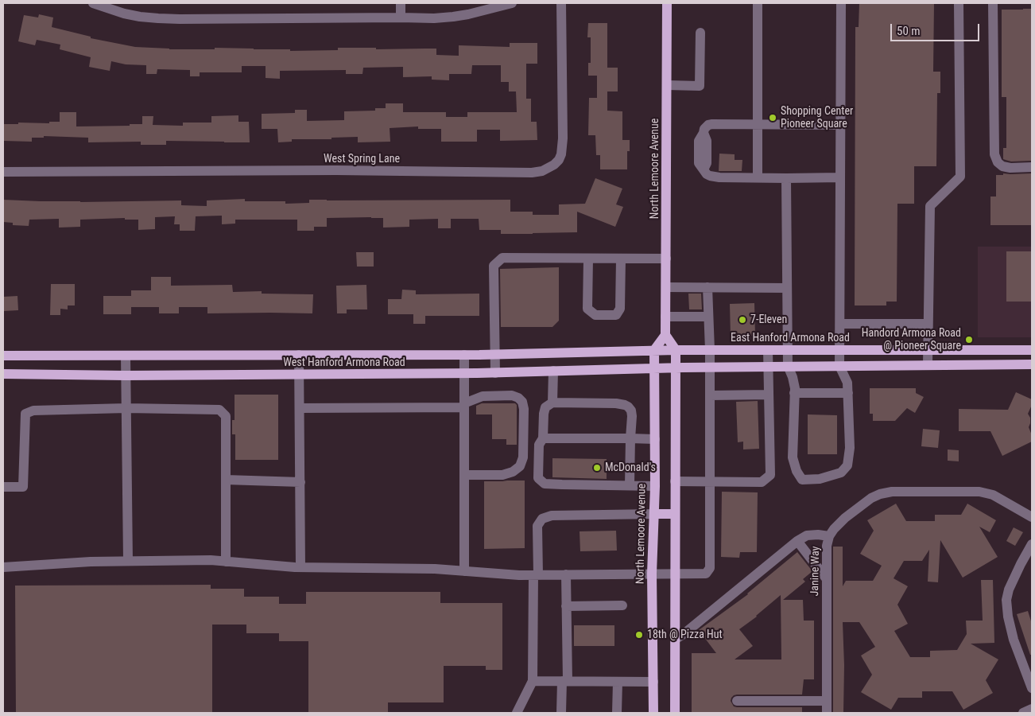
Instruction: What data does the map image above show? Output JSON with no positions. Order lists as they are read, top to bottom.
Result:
{
  "streets": {
    "main road": ["North Lemoore Avenue", "East Hanford Armona Road", "West Hanford Armona Road"],
    "street": ["West Spring Lane", "Janine Way"]
  },
  "crossings": [
    ["North Lemoore Avenue", "East Hanford Armona Road"],
    ["North Lemoore Avenue", "West Hanford Armona Road"],
    ["East Hanford Armona Road", "West Hanford Armona Road"]
  ],
  "places": [
    "Shopping Center Pioneer Square",
    "7-Eleven",
    "Handord Armona Road @ Pioneer Square",
    "McDonald's",
    "18th @ Pizza Hut"
  ],
  "scale_bar": "50 m"
}
